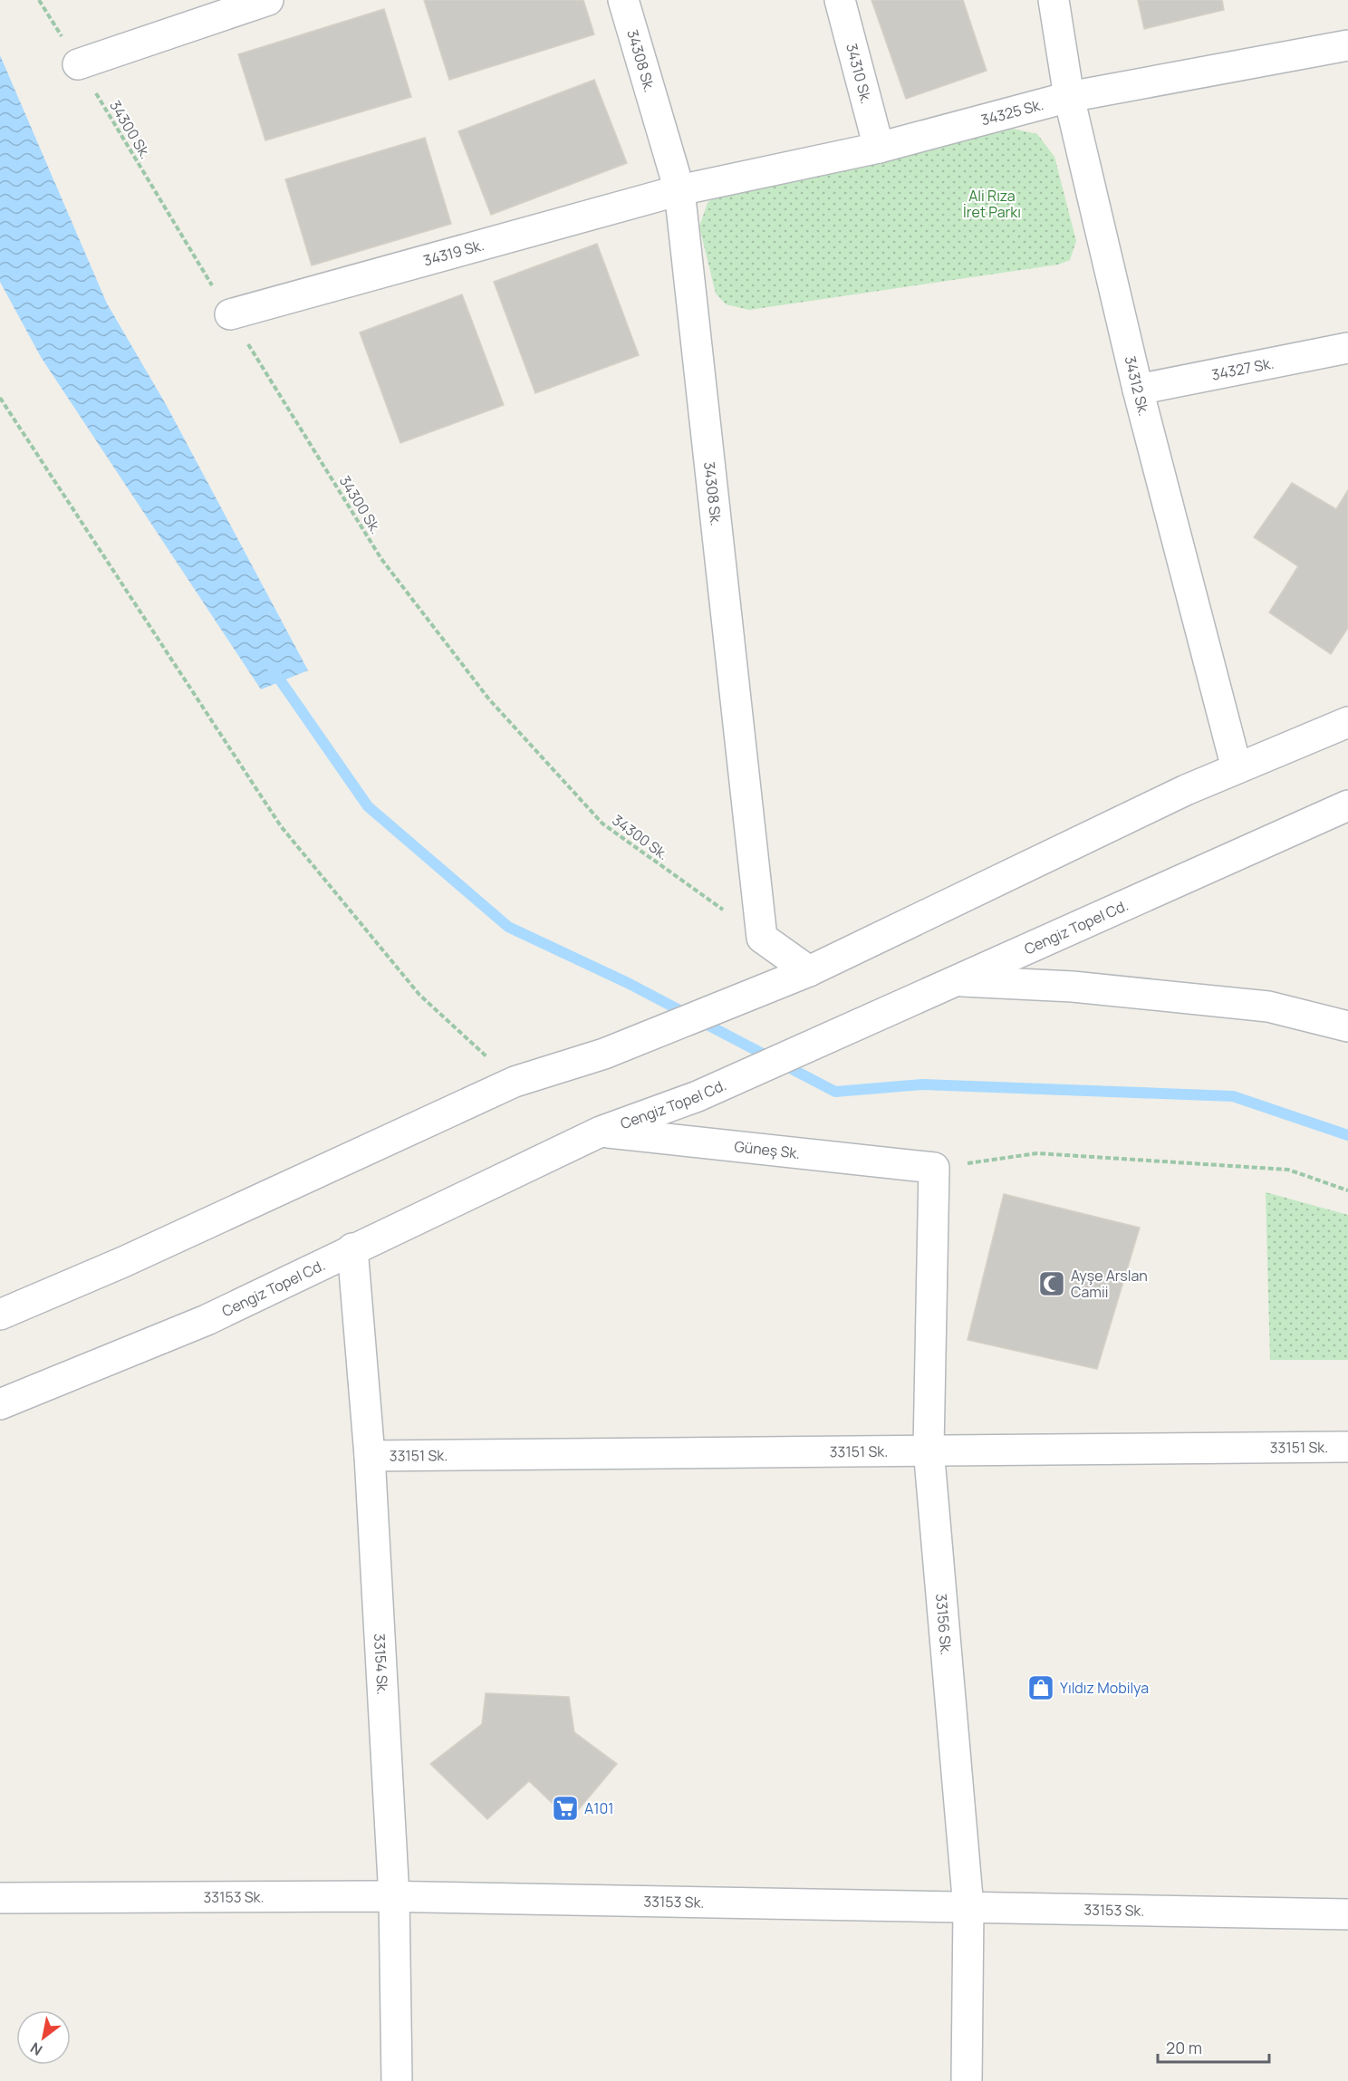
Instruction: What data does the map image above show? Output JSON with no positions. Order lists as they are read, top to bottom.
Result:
{
  "streets": {
    "street": [
      "34308 Sk.",
      "34310 Sk.",
      "34325 Sk.",
      "34319 Sk.",
      "34327 Sk.",
      "34312 Sk.",
      "Cengiz Topel Cd.",
      "Güneş Sk.",
      "33151 Sk.",
      "33156 Sk.",
      "33154 Sk.",
      "33153 Sk."
    ],
    "path": ["34300 Sk."]
  },
  "crossings": [
    ["34308 Sk.", "34325 Sk."],
    ["34308 Sk.", "34300 Sk."],
    ["34308 Sk.", "34319 Sk."],
    ["34310 Sk.", "34325 Sk."],
    ["34325 Sk.", "34319 Sk."],
    ["34325 Sk.", "34312 Sk."],
    ["34300 Sk.", "34319 Sk."],
    ["34327 Sk.", "34312 Sk."],
    ["Cengiz Topel Cd.", "Güneş Sk."],
    ["Cengiz Topel Cd.", "33154 Sk."],
    ["Güneş Sk.", "33156 Sk."],
    ["33151 Sk.", "33156 Sk."],
    ["33151 Sk.", "33154 Sk."],
    ["33156 Sk.", "33153 Sk."],
    ["33154 Sk.", "33153 Sk."]
  ],
  "parks": ["Ali Rıza İret Parkı"],
  "places": {
    "mosque": ["Ayşe Arslan Camii"],
    "shop": ["Yıldız Mobilya"],
    "supermarket": ["A101"]
  },
  "scale_bar": "20 m",
  "north": "bottom left"
}
